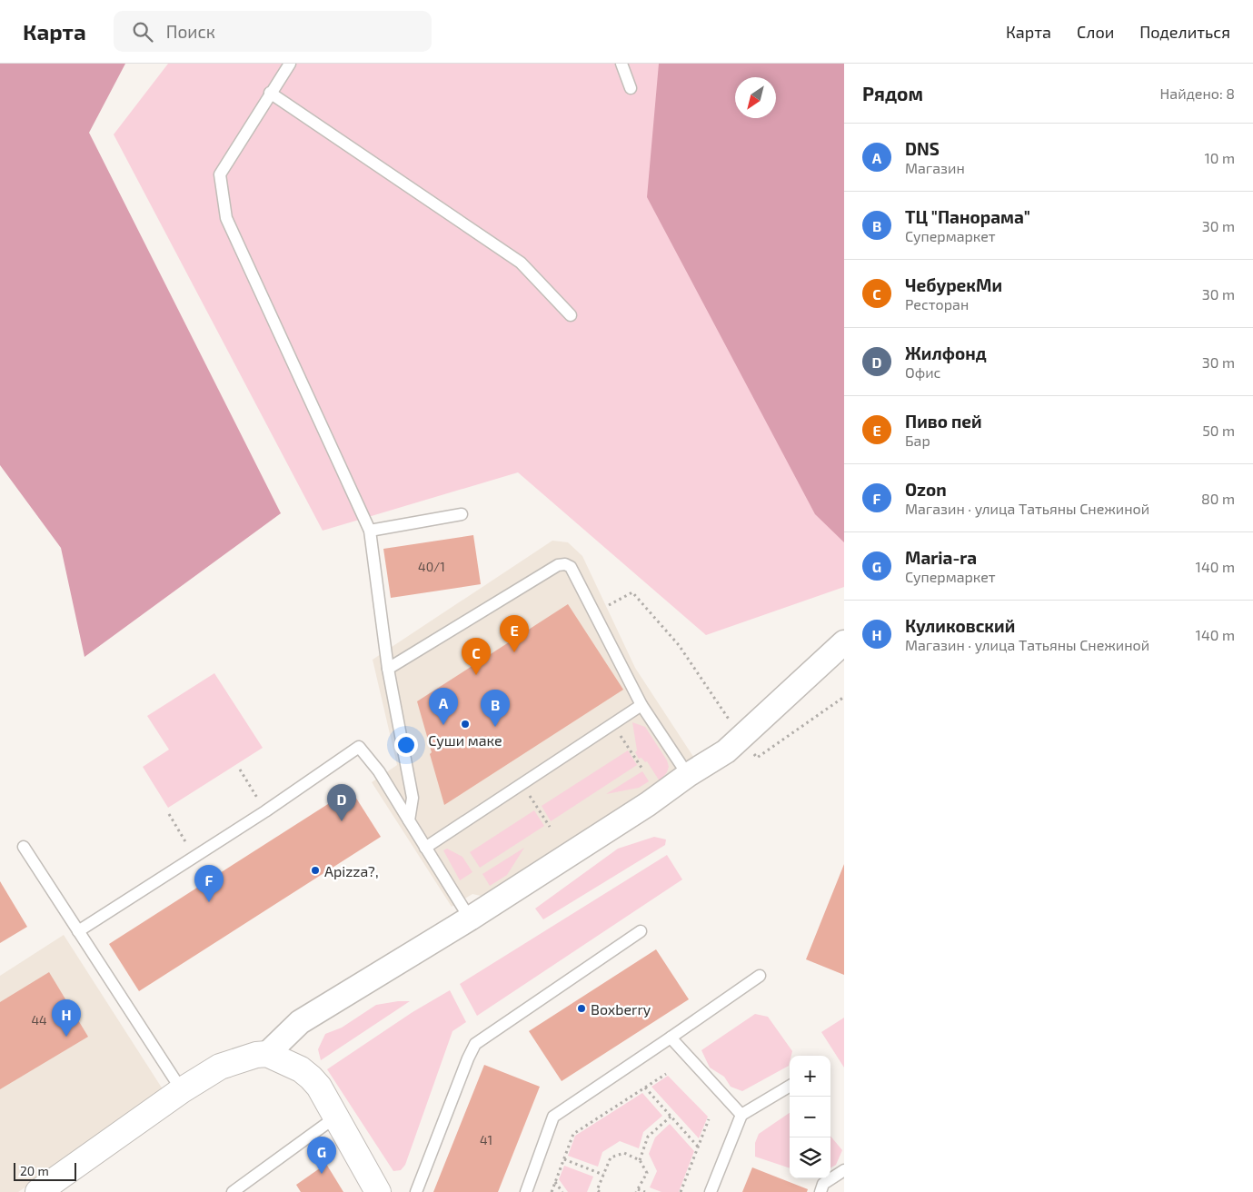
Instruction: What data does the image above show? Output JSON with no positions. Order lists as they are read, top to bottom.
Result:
{
  "places": ["Суши маке", "Apizza?,", "Boxberry"],
  "house_numbers": ["40/1", "44", "41"],
  "scale_bar": "20 m",
  "north": "bottom left",
  "page": {
    "header": "Карта",
    "search": "Поиск",
    "nav": ["Карта", "Слои", "Поделиться"],
    "heading": ["Рядом", "Найдено: 8"],
    "list": [
      {
        "mark": "A",
        "name": "DNS",
        "note": "Магазин",
        "value": "10 m"
      },
      {
        "mark": "B",
        "name": "ТЦ \"Панорама\"",
        "note": "Супермаркет",
        "value": "30 m"
      },
      {
        "mark": "C",
        "name": "ЧебурекМи",
        "note": "Ресторан",
        "value": "30 m"
      },
      {
        "mark": "D",
        "name": "Жилфонд",
        "note": "Офис",
        "value": "30 m"
      },
      {
        "mark": "E",
        "name": "Пиво пей",
        "note": "Бар",
        "value": "50 m"
      },
      {
        "mark": "F",
        "name": "Ozon",
        "note": "Магазин · улица Татьяны Снежиной",
        "value": "80 m"
      },
      {
        "mark": "G",
        "name": "Maria-ra",
        "note": "Супермаркет",
        "value": "140 m"
      },
      {
        "mark": "H",
        "name": "Куликовский",
        "note": "Магазин · улица Татьяны Снежиной",
        "value": "140 m"
      }
    ],
    "pins": [
      "E",
      "C",
      "A",
      "B",
      "D",
      "F",
      "H",
      "G"
    ],
    "map_buttons": ["+", "−"],
    "scale": "20 m"
  }
}
